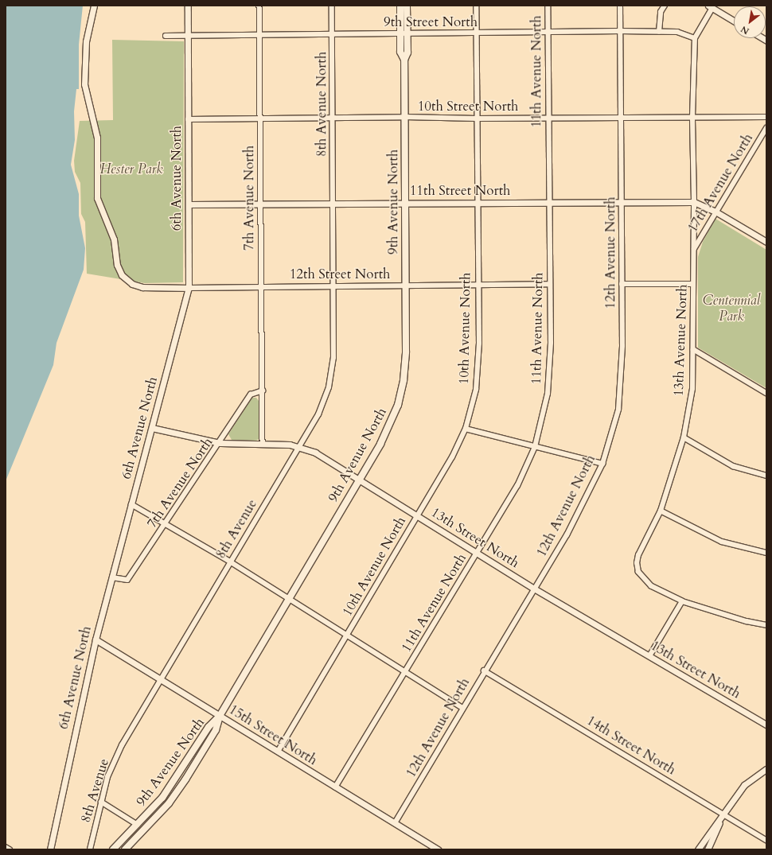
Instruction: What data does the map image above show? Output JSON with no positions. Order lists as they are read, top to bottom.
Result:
{
  "streets": {
    "main road": ["9th Avenue North"],
    "street": [
      "9th Street North",
      "11th Avenue North",
      "8th Avenue North",
      "10th Street North",
      "6th Avenue North",
      "17th Avenue North",
      "11th Street North",
      "7th Avenue North",
      "12th Avenue North",
      "12th Street North",
      "10th Avenue North",
      "13th Avenue North",
      "8th Avenue",
      "13th Street North",
      "15th Street North",
      "14th Street North"
    ]
  },
  "crossings": [
    ["9th Street North", "11th Avenue North"],
    ["9th Street North", "8th Avenue North"],
    ["9th Street North", "6th Avenue North"],
    ["9th Street North", "7th Avenue North"],
    ["9th Street North", "9th Avenue North"],
    ["9th Street North", "12th Avenue North"],
    ["9th Street North", "10th Avenue North"],
    ["9th Street North", "13th Avenue North"],
    ["11th Avenue North", "10th Street North"],
    ["11th Avenue North", "11th Street North"],
    ["11th Avenue North", "12th Street North"],
    ["11th Avenue North", "13th Street North"],
    ["11th Avenue North", "15th Street North"],
    ["8th Avenue North", "10th Street North"],
    ["8th Avenue North", "11th Street North"],
    ["8th Avenue North", "8th Avenue"],
    ["10th Street North", "6th Avenue North"],
    ["10th Street North", "7th Avenue North"],
    ["10th Street North", "9th Avenue North"],
    ["10th Street North", "12th Avenue North"],
    ["10th Street North", "10th Avenue North"],
    ["10th Street North", "13th Avenue North"],
    ["6th Avenue North", "11th Street North"],
    ["6th Avenue North", "7th Avenue North"],
    ["6th Avenue North", "12th Street North"],
    ["6th Avenue North", "13th Street North"],
    ["6th Avenue North", "15th Street North"],
    ["17th Avenue North", "13th Avenue North"],
    ["11th Street North", "7th Avenue North"],
    ["11th Street North", "9th Avenue North"],
    ["11th Street North", "12th Avenue North"],
    ["11th Street North", "10th Avenue North"],
    ["11th Street North", "13th Avenue North"],
    ["11th Street North", "8th Avenue"],
    ["7th Avenue North", "12th Street North"],
    ["7th Avenue North", "13th Street North"],
    ["9th Avenue North", "12th Street North"],
    ["9th Avenue North", "13th Street North"],
    ["9th Avenue North", "15th Street North"],
    ["12th Avenue North", "13th Street North"],
    ["12th Avenue North", "15th Street North"],
    ["12th Avenue North", "14th Street North"],
    ["12th Street North", "10th Avenue North"],
    ["12th Street North", "8th Avenue"],
    ["10th Avenue North", "13th Street North"],
    ["10th Avenue North", "15th Street North"],
    ["8th Avenue", "13th Street North"],
    ["8th Avenue", "15th Street North"]
  ],
  "parks": ["Hester Park", "Centennial Park"],
  "north": "bottom left"
}
